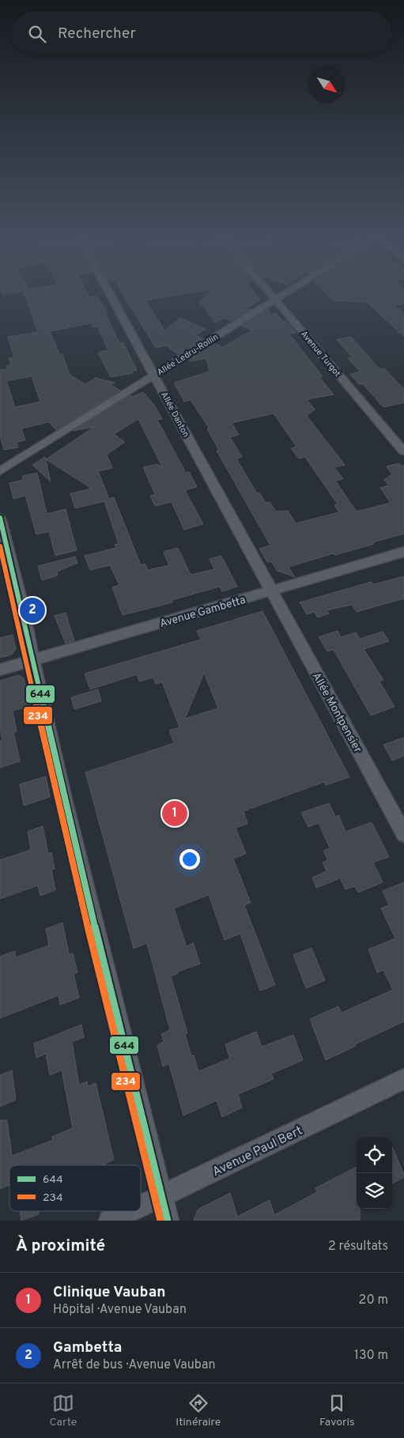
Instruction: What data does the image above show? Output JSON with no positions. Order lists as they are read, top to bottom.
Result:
{
  "streets": {
    "street": [
      "Avenue Turgot",
      "Allée Ledru-Rollin",
      "Allée Danton",
      "Avenue Gambetta",
      "Allée Montpensier",
      "Avenue Paul Bert"
    ]
  },
  "crossings": [
    ["Avenue Turgot", "Allée Ledru-Rollin"],
    ["Allée Ledru-Rollin", "Allée Danton"],
    ["Allée Danton", "Avenue Gambetta"],
    ["Allée Danton", "Allée Montpensier"],
    ["Avenue Gambetta", "Allée Montpensier"]
  ],
  "lines": ["transit line 644", "transit line 234"],
  "legend": ["644", "234"],
  "north": "bottom right",
  "page": {
    "search": "Rechercher",
    "pins": ["2", "1"],
    "heading": ["À proximité", "2 résultats"],
    "list": [
      {
        "mark": "1",
        "name": "Clinique Vauban",
        "note": "Hôpital · Avenue Vauban",
        "value": "20 m"
      },
      {
        "mark": "2",
        "name": "Gambetta",
        "note": "Arrêt de bus · Avenue Vauban",
        "value": "130 m"
      }
    ],
    "nav": ["Carte", "Itinéraire", "Favoris"]
  }
}
